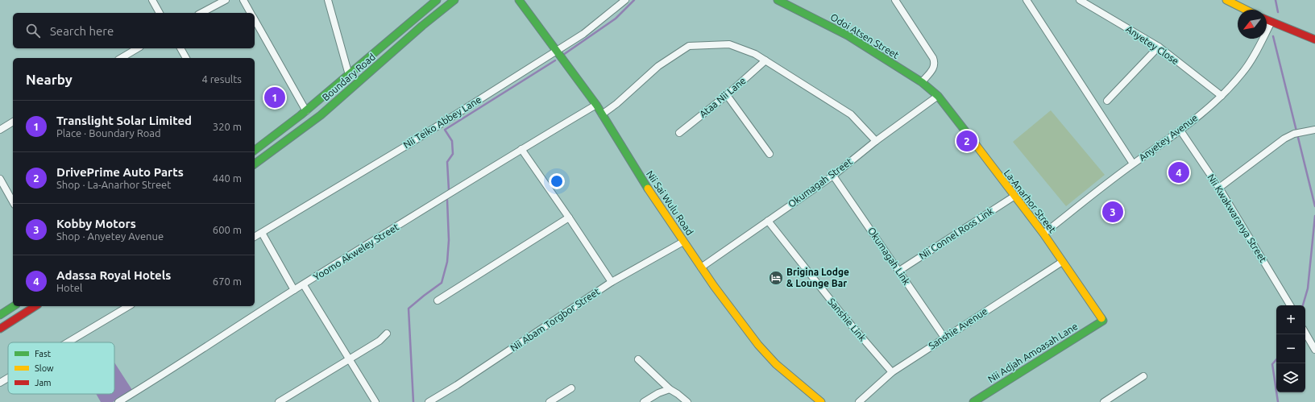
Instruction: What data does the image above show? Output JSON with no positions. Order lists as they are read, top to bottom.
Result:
{
  "streets": {
    "street": [
      "Odoi Atsen Street",
      "Anyetey Close",
      "Boundary Road",
      "Ataa Nii Lane",
      "Nii Teiko Abbey Lane",
      "Anyetey Avenue",
      "Okumagah Street",
      "La-Anarhor Street",
      "Nii Sai Wulu Road",
      "Nii Kwakwaranya Street",
      "Nii Connel Ross Link",
      "Yoomo Akweley Street",
      "Okumagah Link",
      "Nii Abam Torgbor Street",
      "Sanshie Link",
      "Sanshie Avenue",
      "Nii Adjah Amoasah Lane"
    ]
  },
  "crossings": [
    ["Odoi Atsen Street", "Okumagah Street"],
    ["Odoi Atsen Street", "La-Anarhor Street"],
    ["Anyetey Close", "Anyetey Avenue"],
    ["Nii Teiko Abbey Lane", "Nii Sai Wulu Road"],
    ["Anyetey Avenue", "La-Anarhor Street"],
    ["Anyetey Avenue", "Nii Kwakwaranya Street"],
    ["Okumagah Street", "La-Anarhor Street"],
    ["Okumagah Street", "Nii Sai Wulu Road"],
    ["Okumagah Street", "Okumagah Link"],
    ["Okumagah Street", "Sanshie Link"],
    ["La-Anarhor Street", "Nii Connel Ross Link"],
    ["La-Anarhor Street", "Sanshie Avenue"],
    ["La-Anarhor Street", "Nii Adjah Amoasah Lane"],
    ["Nii Sai Wulu Road", "Yoomo Akweley Street"],
    ["Nii Sai Wulu Road", "Nii Abam Torgbor Street"],
    ["Nii Connel Ross Link", "Okumagah Link"],
    ["Okumagah Link", "Sanshie Avenue"],
    ["Sanshie Link", "Sanshie Avenue"]
  ],
  "places": {
    "hotel": ["Brigina Lodge & Lounge Bar"]
  },
  "legend": ["Fast", "Slow", "Jam"],
  "north": "bottom left",
  "page": {
    "search": "Search here",
    "heading": ["Nearby", "4 results"],
    "pins": [
      "1",
      "2",
      "4",
      "3"
    ],
    "list": [
      {
        "mark": "1",
        "name": "Translight Solar Limited",
        "note": "Place · Boundary Road",
        "value": "320 m"
      },
      {
        "mark": "2",
        "name": "DrivePrime Auto Parts",
        "note": "Shop · La-Anarhor Street",
        "value": "440 m"
      },
      {
        "mark": "3",
        "name": "Kobby Motors",
        "note": "Shop · Anyetey Avenue",
        "value": "600 m"
      },
      {
        "mark": "4",
        "name": "Adassa Royal Hotels",
        "note": "Hotel",
        "value": "670 m"
      }
    ],
    "map_buttons": ["+", "−"]
  }
}
